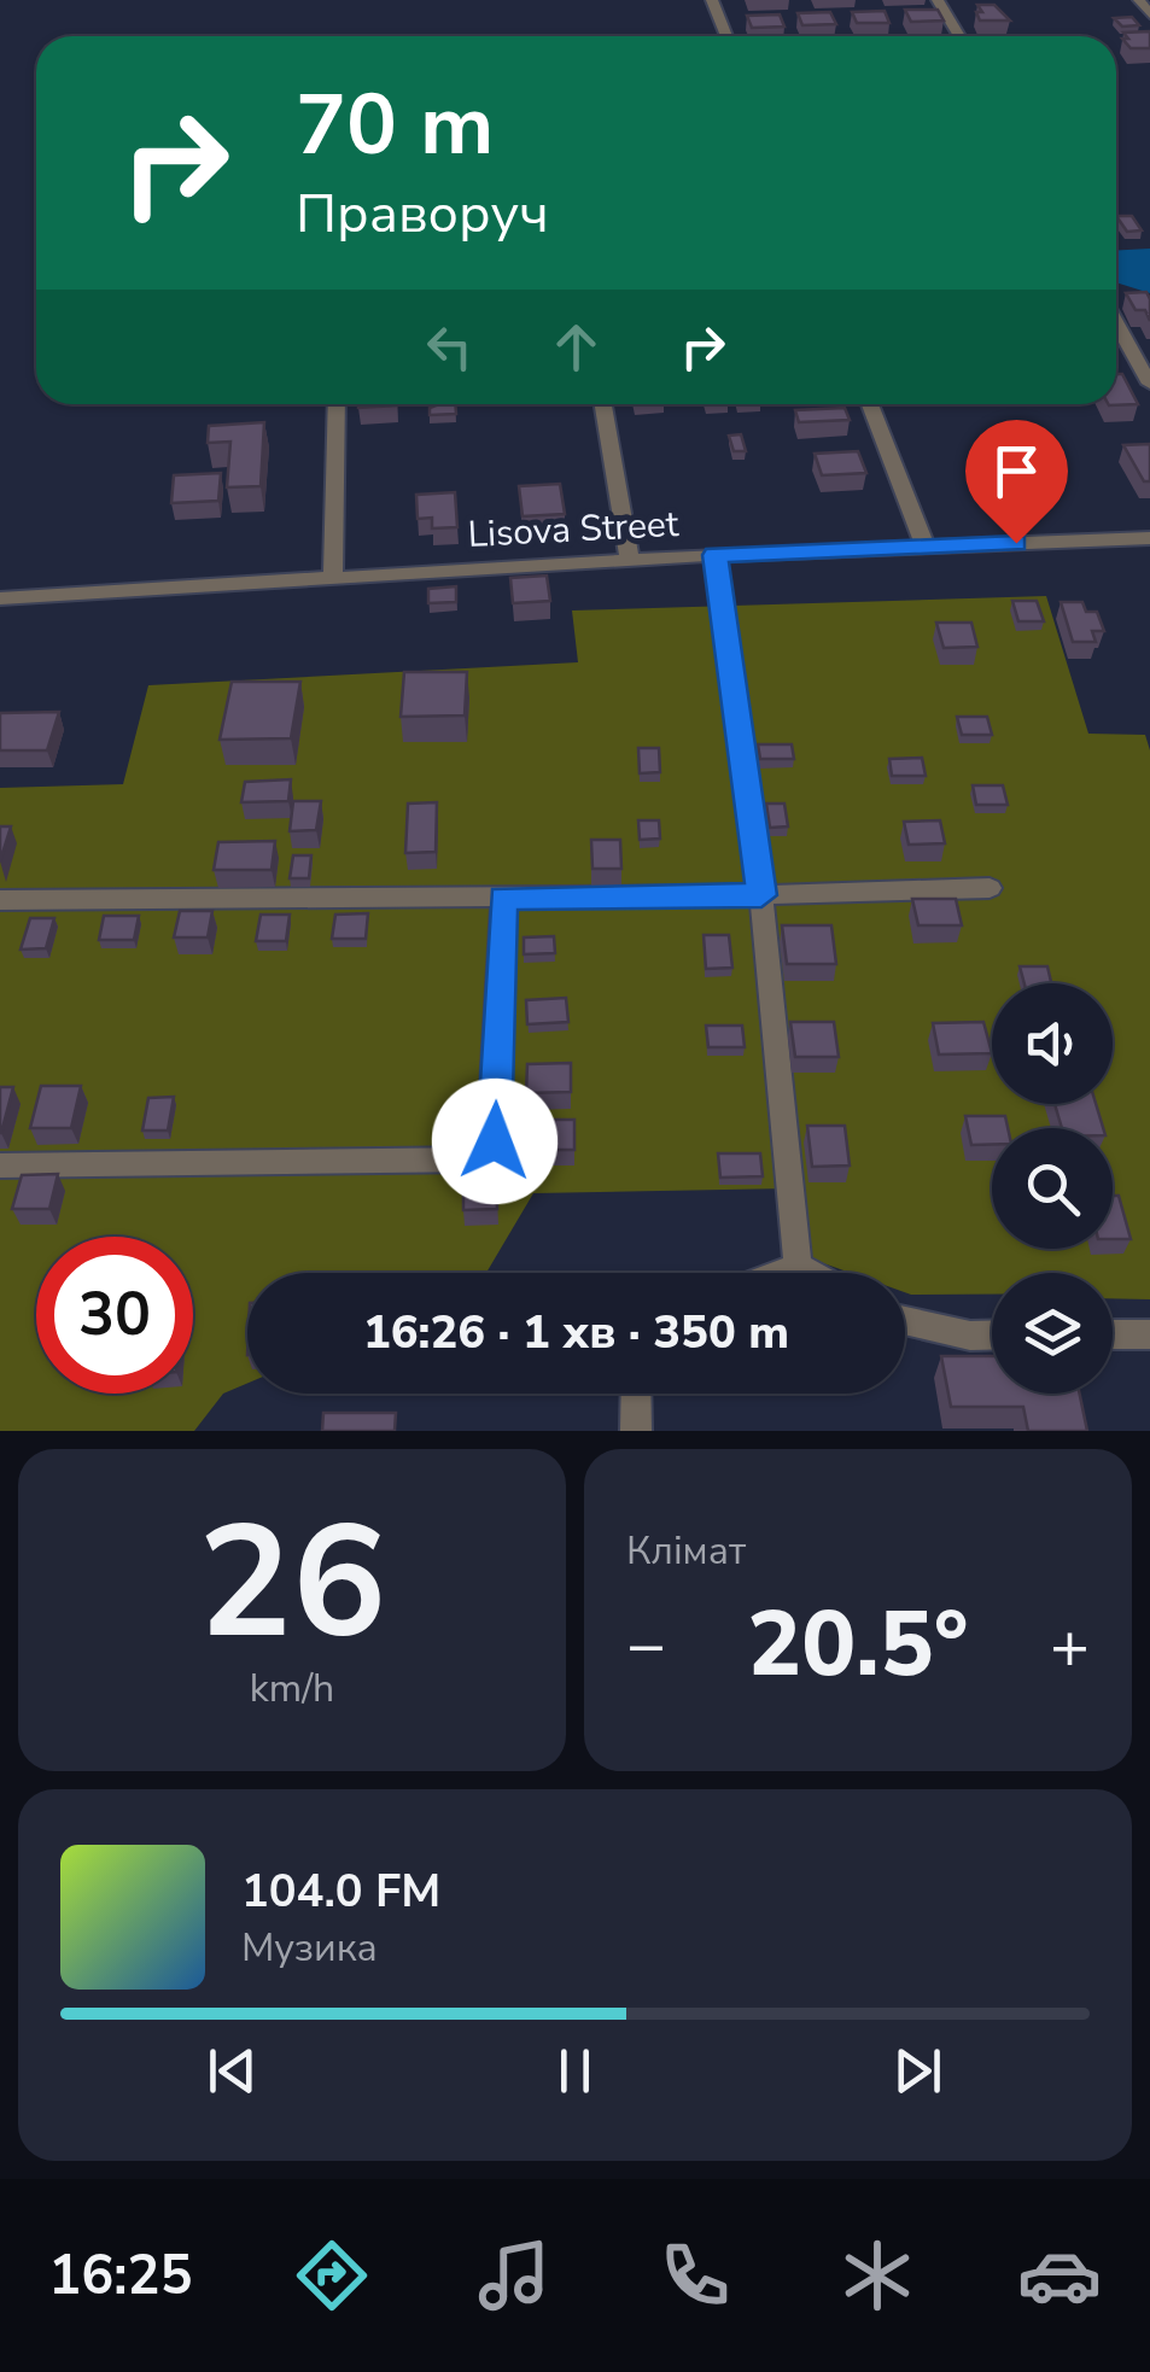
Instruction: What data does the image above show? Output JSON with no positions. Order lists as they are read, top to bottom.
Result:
{
  "streets": {
    "street": ["Lisova Street"]
  },
  "page": {
    "turn": ["70 m", "Праворуч"],
    "limit": "30",
    "trip": "16:26 · 1 хв · 350 m",
    "tile": [
      ["26", "km/h"],
      "Клімат"
    ],
    "heat": ["−", "20.5°", "+"],
    "song": ["104.0 FM", "Музика"],
    "tabs": "16:25"
  }
}
